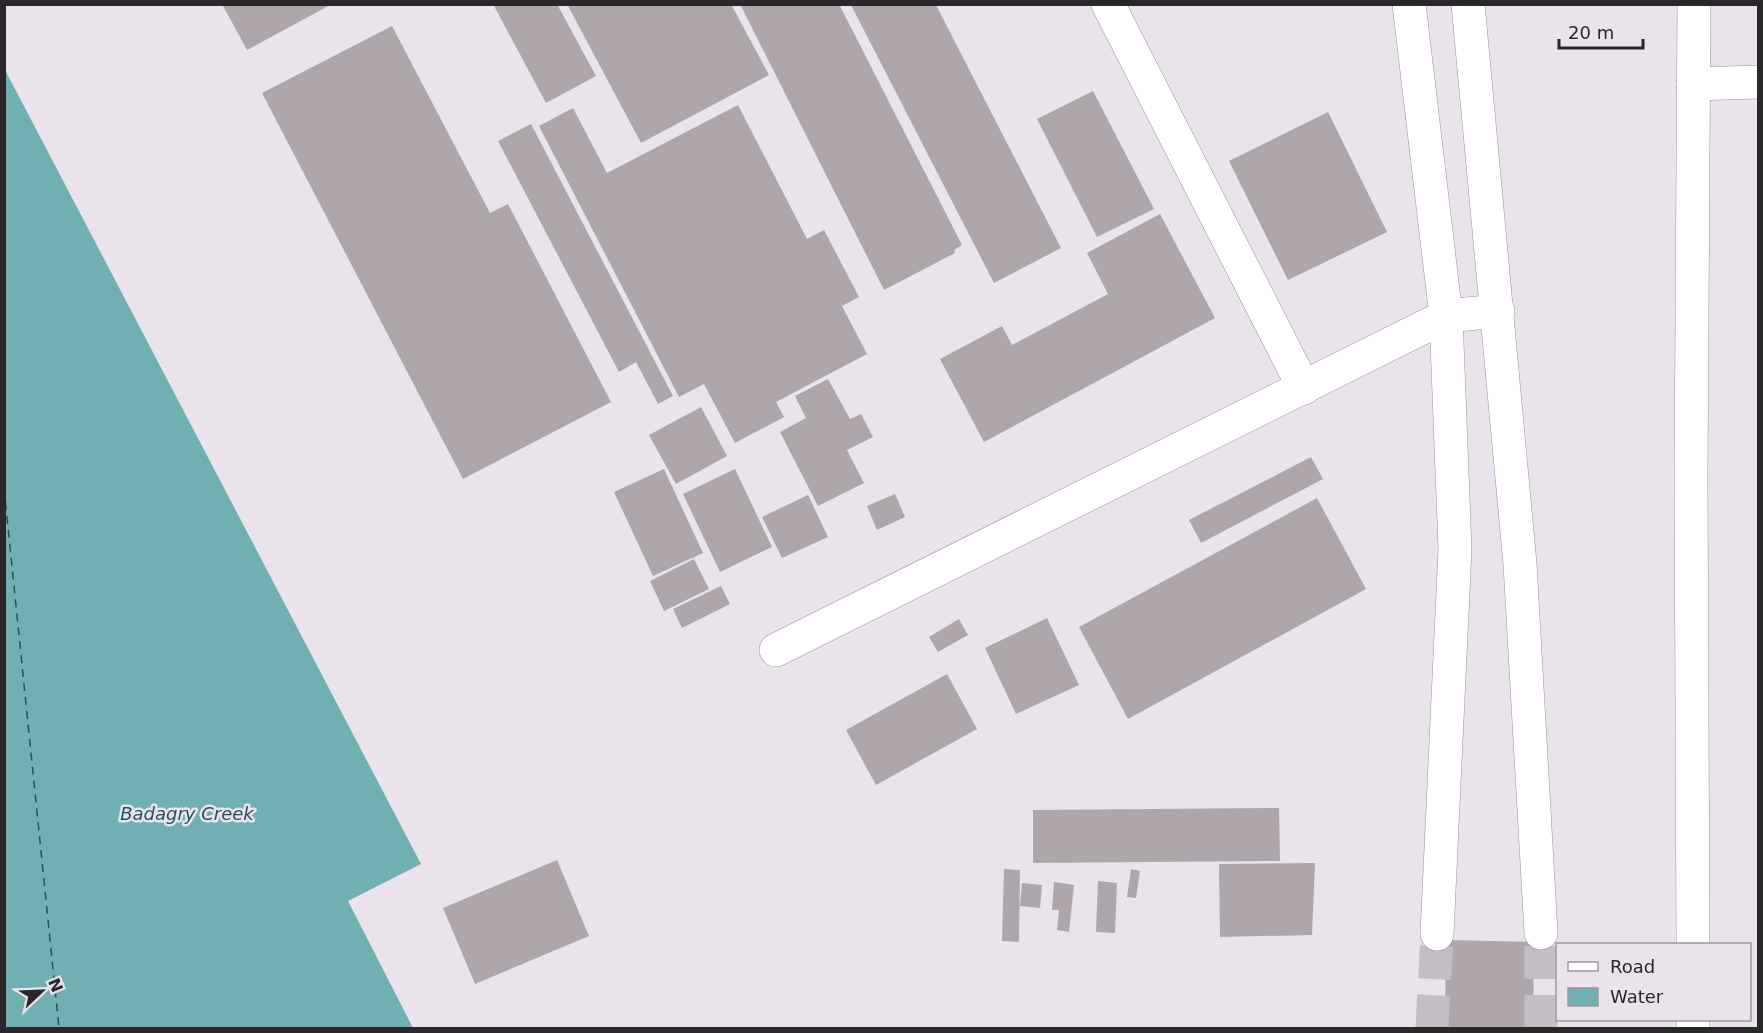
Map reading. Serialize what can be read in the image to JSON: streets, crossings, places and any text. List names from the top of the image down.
{
  "water": ["Badagry Creek"],
  "legend": ["Road", "Water"],
  "scale_bar": "20 m",
  "north": "top right"
}
